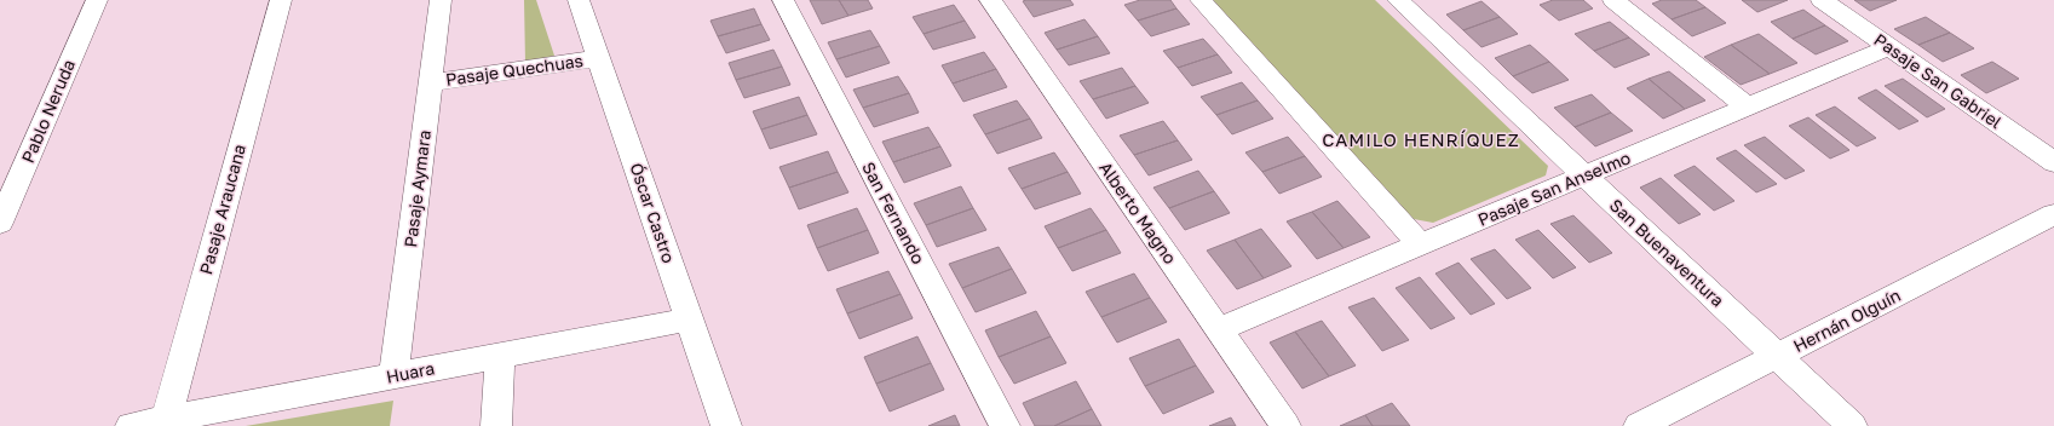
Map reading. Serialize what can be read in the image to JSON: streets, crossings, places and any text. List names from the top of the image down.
{
  "streets": {
    "street": [
      "Pasaje Quechuas",
      "Pasaje San Gabriel",
      "Pablo Neruda",
      "Pasaje Aymara",
      "Pasaje San Anselmo",
      "Pasaje Araucana",
      "Óscar Castro",
      "San Fernando",
      "Alberto Magno",
      "San Buenaventura",
      "Hernán Olguín",
      "Huara"
    ]
  },
  "crossings": [
    ["Pasaje Quechuas", "Pasaje Aymara"],
    ["Pasaje Quechuas", "Óscar Castro"],
    ["Pasaje San Gabriel", "Pasaje San Anselmo"],
    ["Pasaje Aymara", "Huara"],
    ["Pasaje San Anselmo", "Alberto Magno"],
    ["Pasaje San Anselmo", "San Buenaventura"],
    ["Pasaje Araucana", "Huara"],
    ["Óscar Castro", "Huara"],
    ["San Buenaventura", "Hernán Olguín"]
  ],
  "districts": ["CAMILO HENRÍQUEZ"]
}
